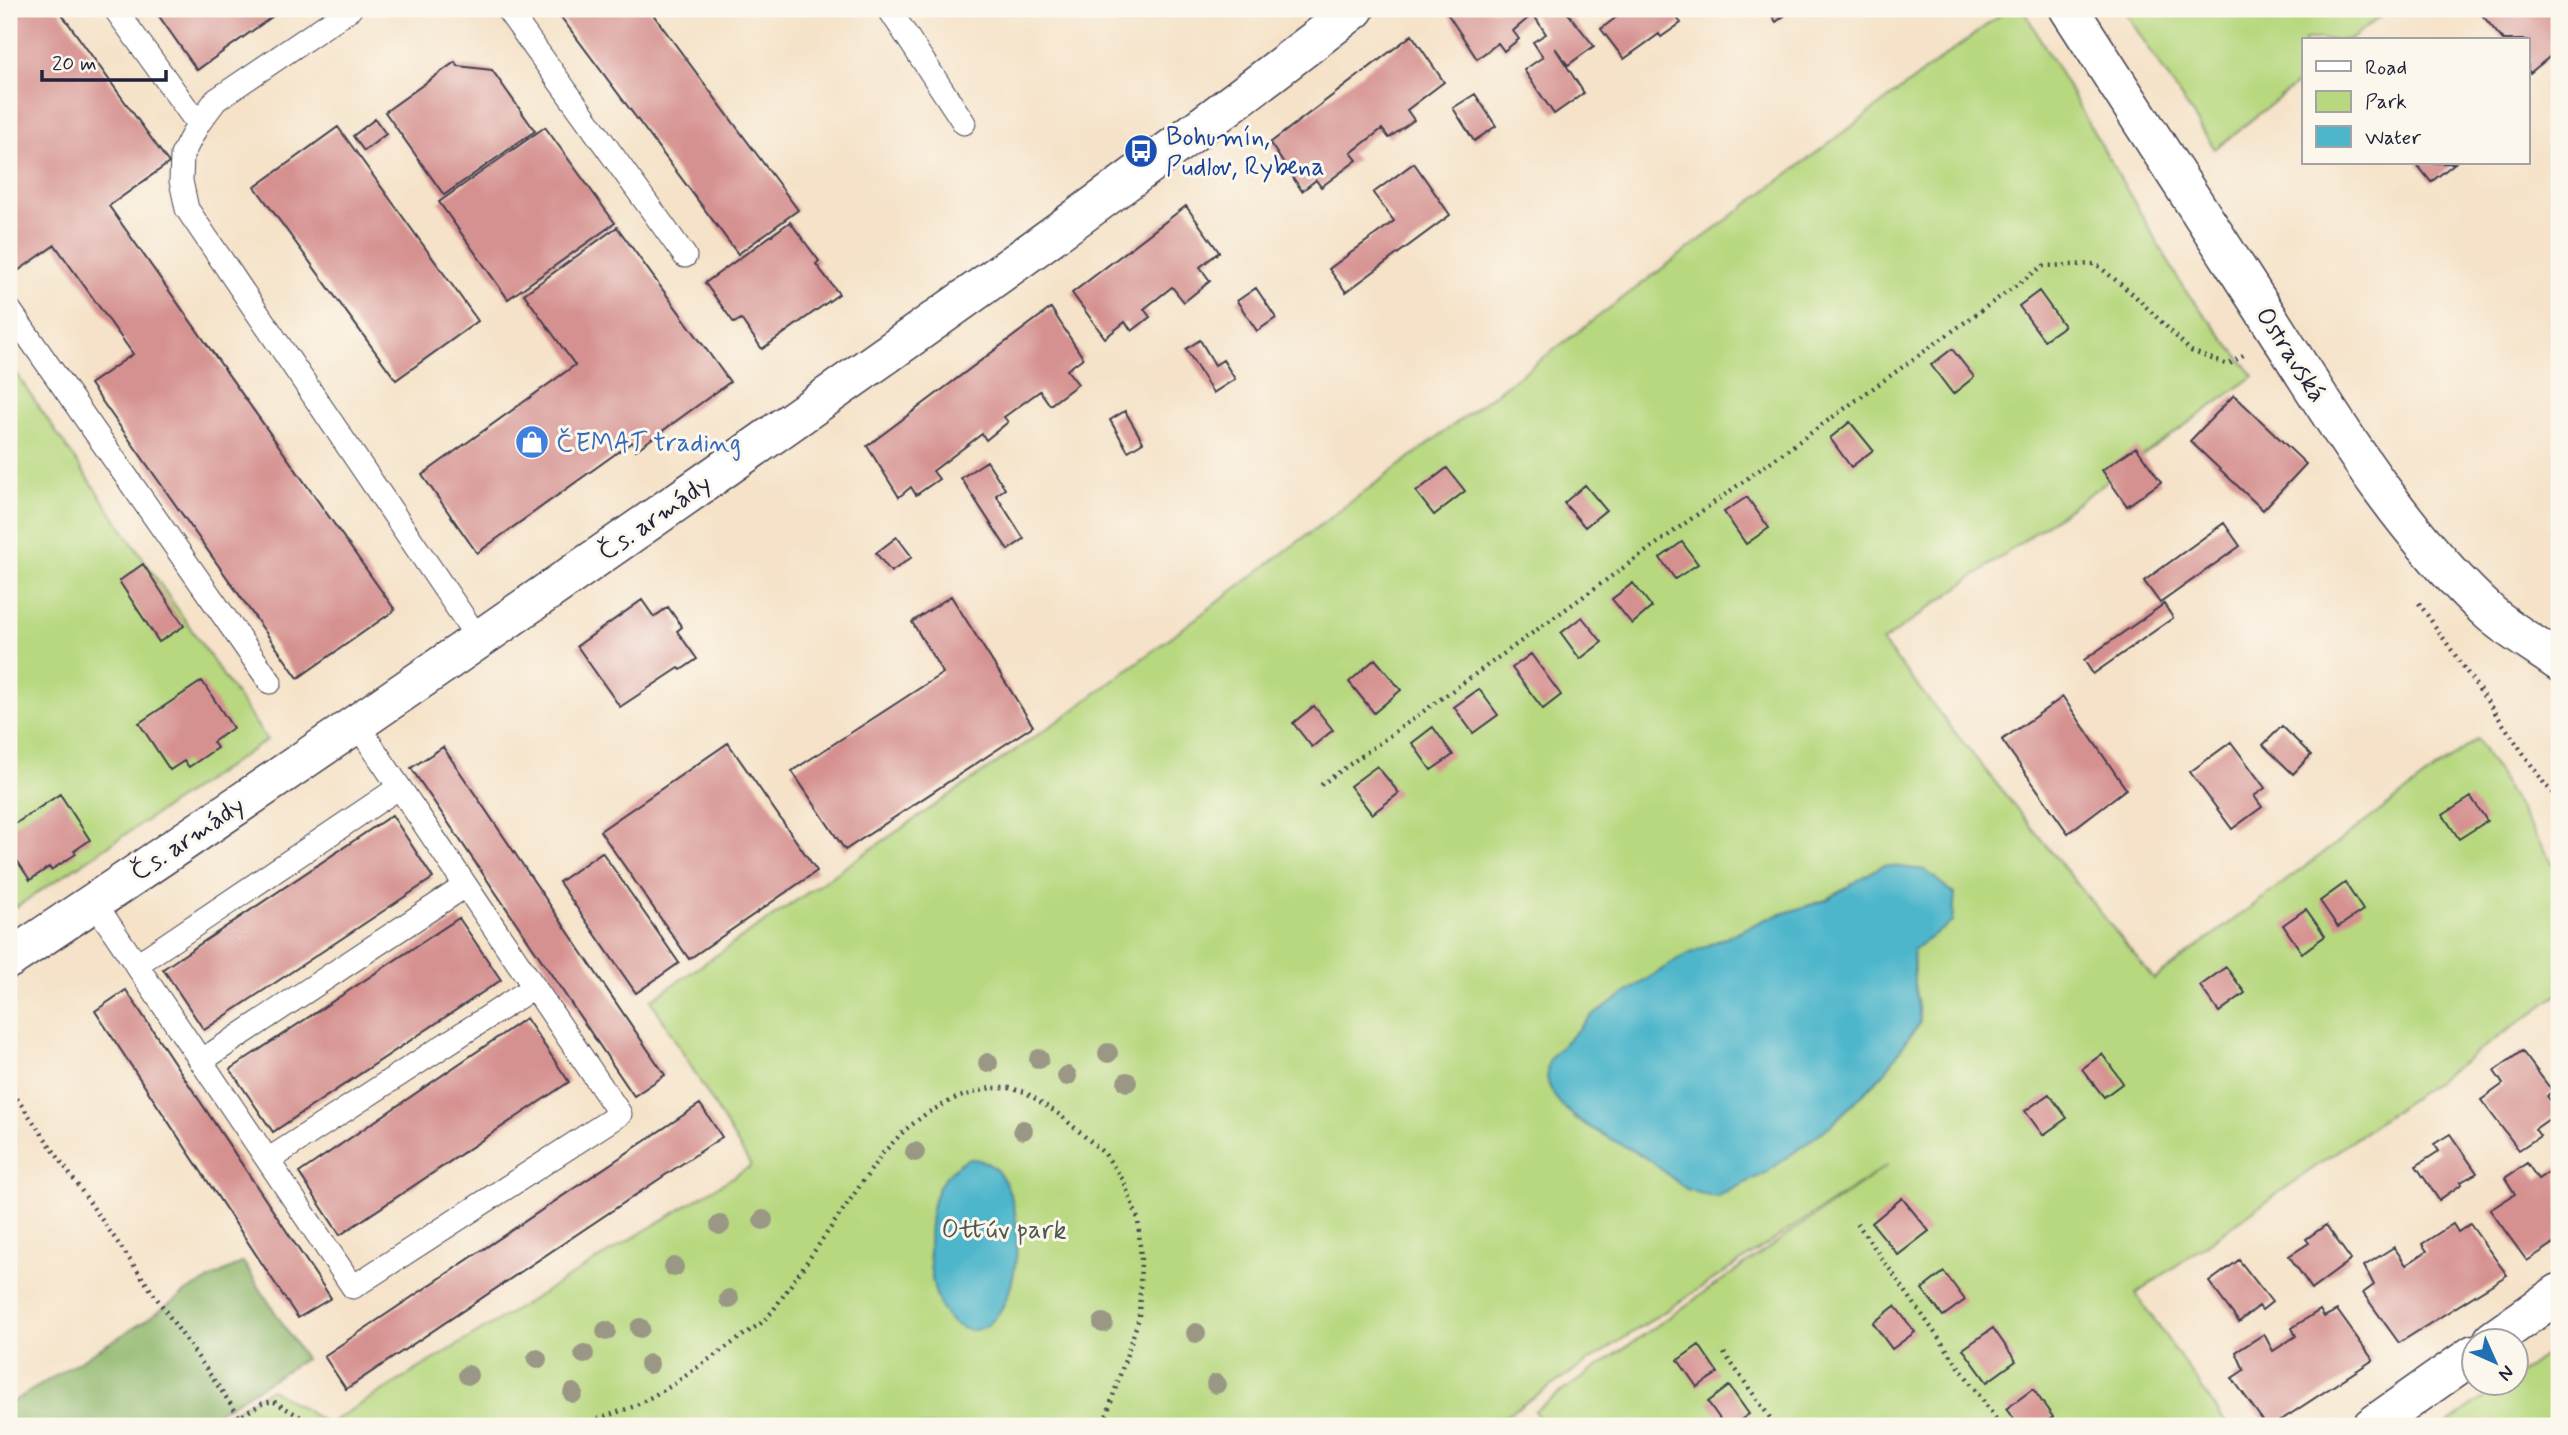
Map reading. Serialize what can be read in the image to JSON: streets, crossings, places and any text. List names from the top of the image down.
{
  "streets": {
    "main road": ["Ostravská", "Čs. armády"]
  },
  "parks": ["Ottúv park"],
  "places": {
    "bus stop": ["Bohumín, Pudlov, Rybena"],
    "shop": ["ČEMAT trading"]
  },
  "legend": ["Road", "Park", "Water"],
  "scale_bar": "20 m",
  "north": "bottom right"
}
